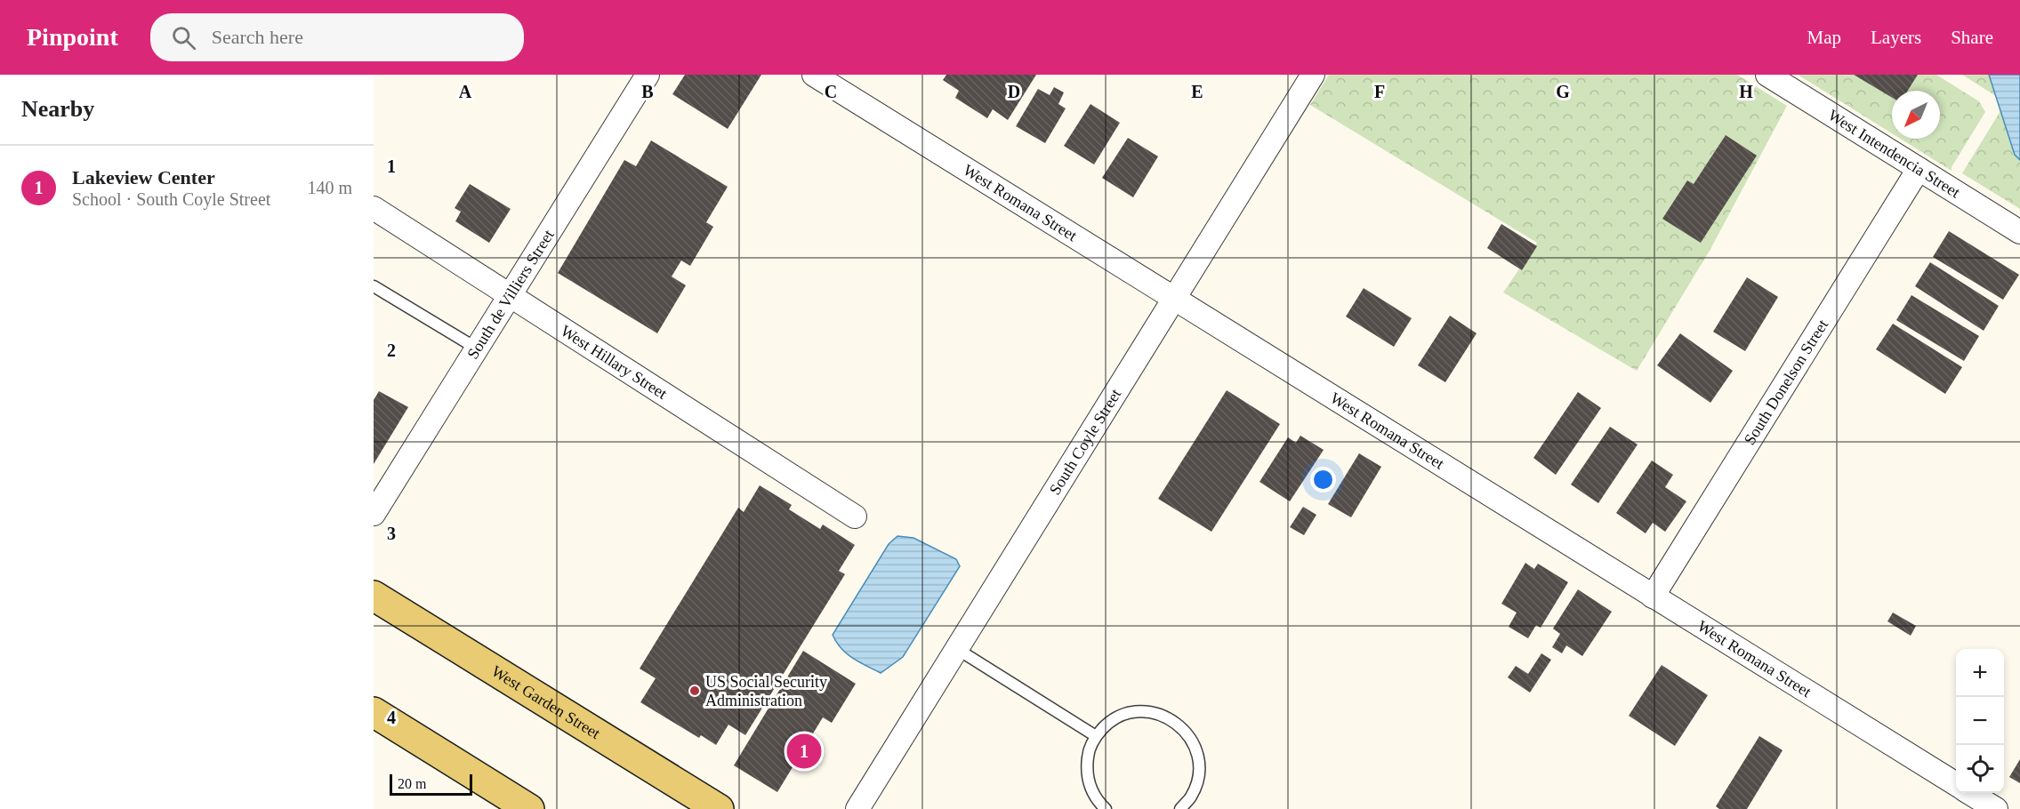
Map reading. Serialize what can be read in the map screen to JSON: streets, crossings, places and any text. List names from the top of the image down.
{
  "streets": {
    "main road": ["West Garden Street"],
    "street": [
      "West Intendencia Street",
      "West Romana Street",
      "South de Villiers Street",
      "West Hillary Street",
      "South Donelson Street",
      "South Coyle Street"
    ]
  },
  "crossings": [
    ["West Intendencia Street", "South Donelson Street"],
    ["West Romana Street", "South Donelson Street"],
    ["West Romana Street", "South Coyle Street"],
    ["South de Villiers Street", "West Hillary Street"]
  ],
  "places": ["US Social Security Administration"],
  "scale_bar": "20 m",
  "north": "bottom left",
  "page": {
    "header": "Pinpoint",
    "search": "Search here",
    "nav": ["Map", "Layers", "Share"],
    "heading": "Nearby",
    "list": [
      {
        "mark": "1",
        "name": "Lakeview Center",
        "note": "School · South Coyle Street",
        "value": "140 m"
      }
    ],
    "map_buttons": ["+", "−"],
    "pins": "1",
    "scale": "20 m"
  },
  "grid": {
    "columns": [
      "A",
      "B",
      "C",
      "D",
      "E",
      "F",
      "G",
      "H"
    ],
    "rows": [
      "1",
      "2",
      "3",
      "4"
    ]
  }
}
